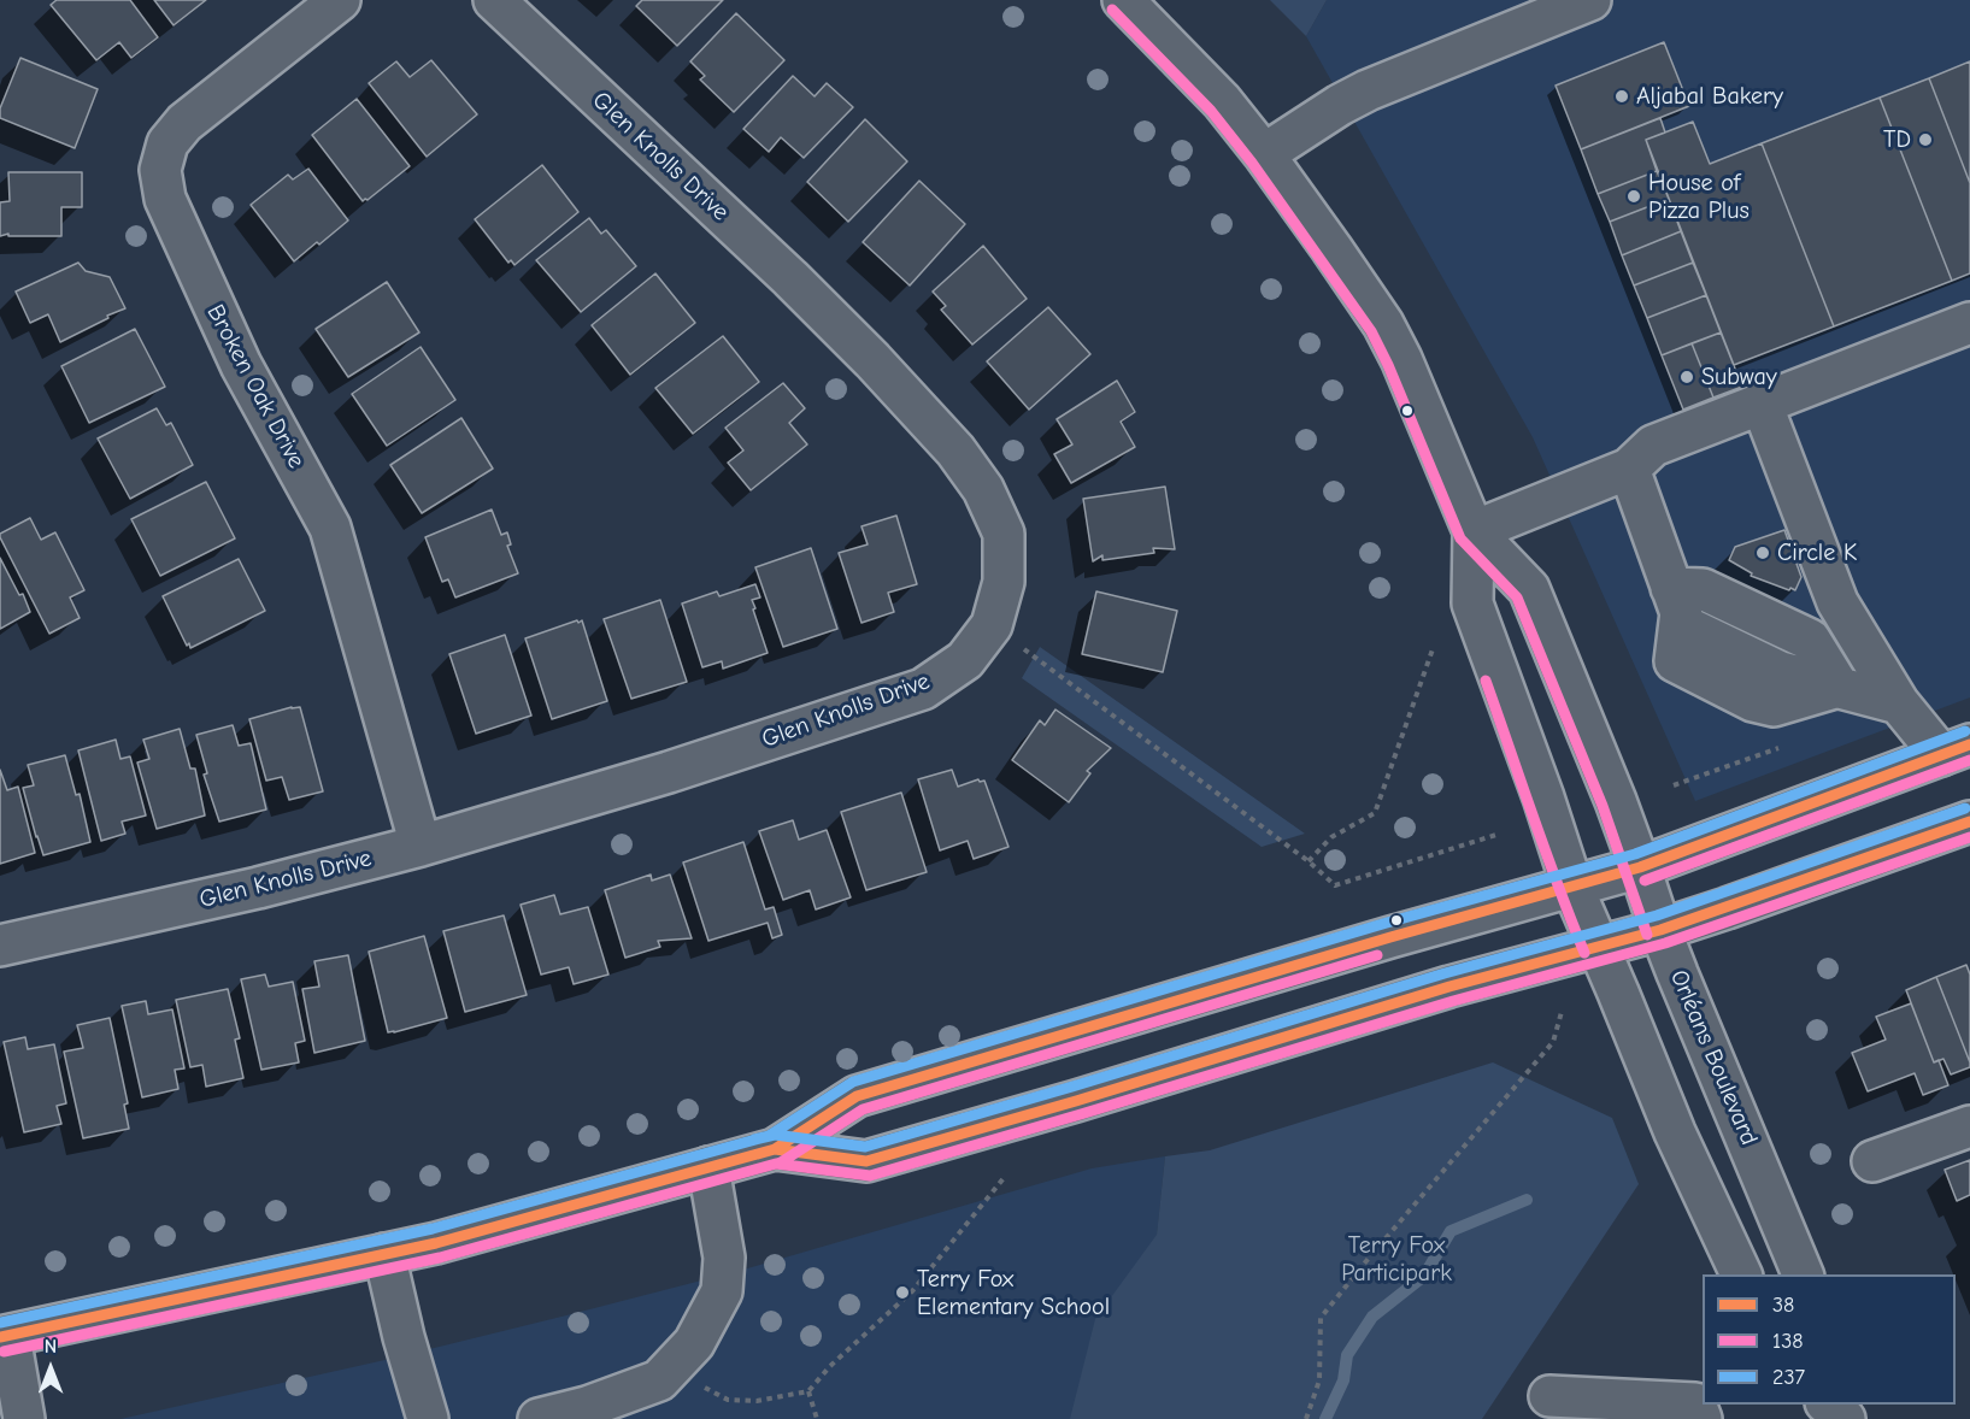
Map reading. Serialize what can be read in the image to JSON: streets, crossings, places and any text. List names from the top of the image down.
{
  "streets": {
    "street": ["Glen Knolls Drive", "Broken Oak Drive", "Orléans Boulevard"]
  },
  "crossings": [
    ["Glen Knolls Drive", "Broken Oak Drive"]
  ],
  "parks": ["Terry Fox Participark"],
  "places": [
    "Aljabal Bakery",
    "TD",
    "House of Pizza Plus",
    "Subway",
    "Circle K",
    "Terry Fox Elementary School"
  ],
  "lines": ["transit line 138", "transit line 237", "transit line 38"],
  "legend": ["38", "138", "237"],
  "north": "top"
}
